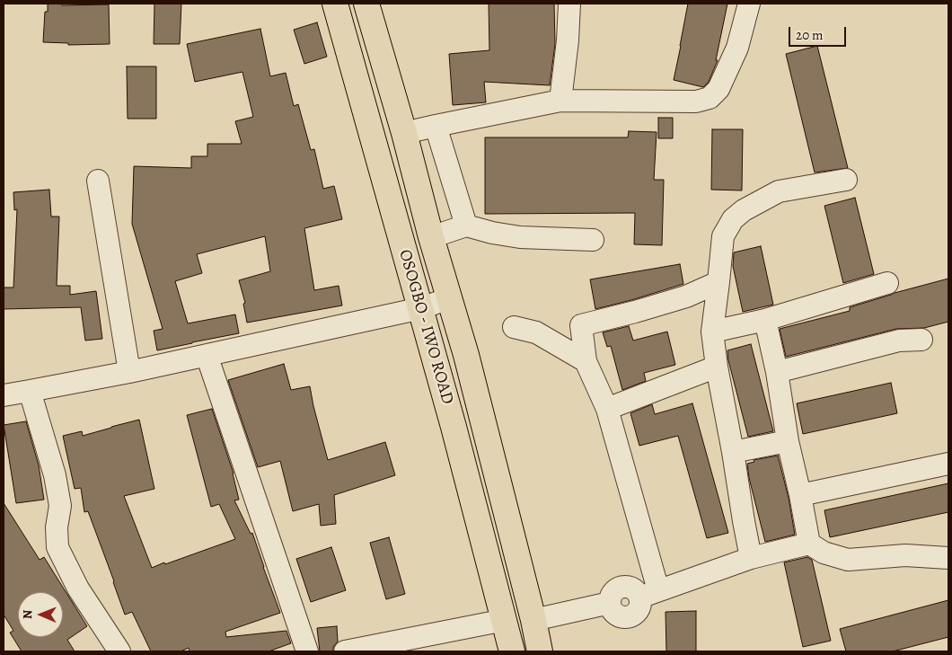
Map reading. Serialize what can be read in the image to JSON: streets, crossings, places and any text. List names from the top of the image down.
{
  "streets": {
    "main road": ["OSOGBO - IWO ROAD"]
  },
  "scale_bar": "20 m",
  "north": "left"
}
